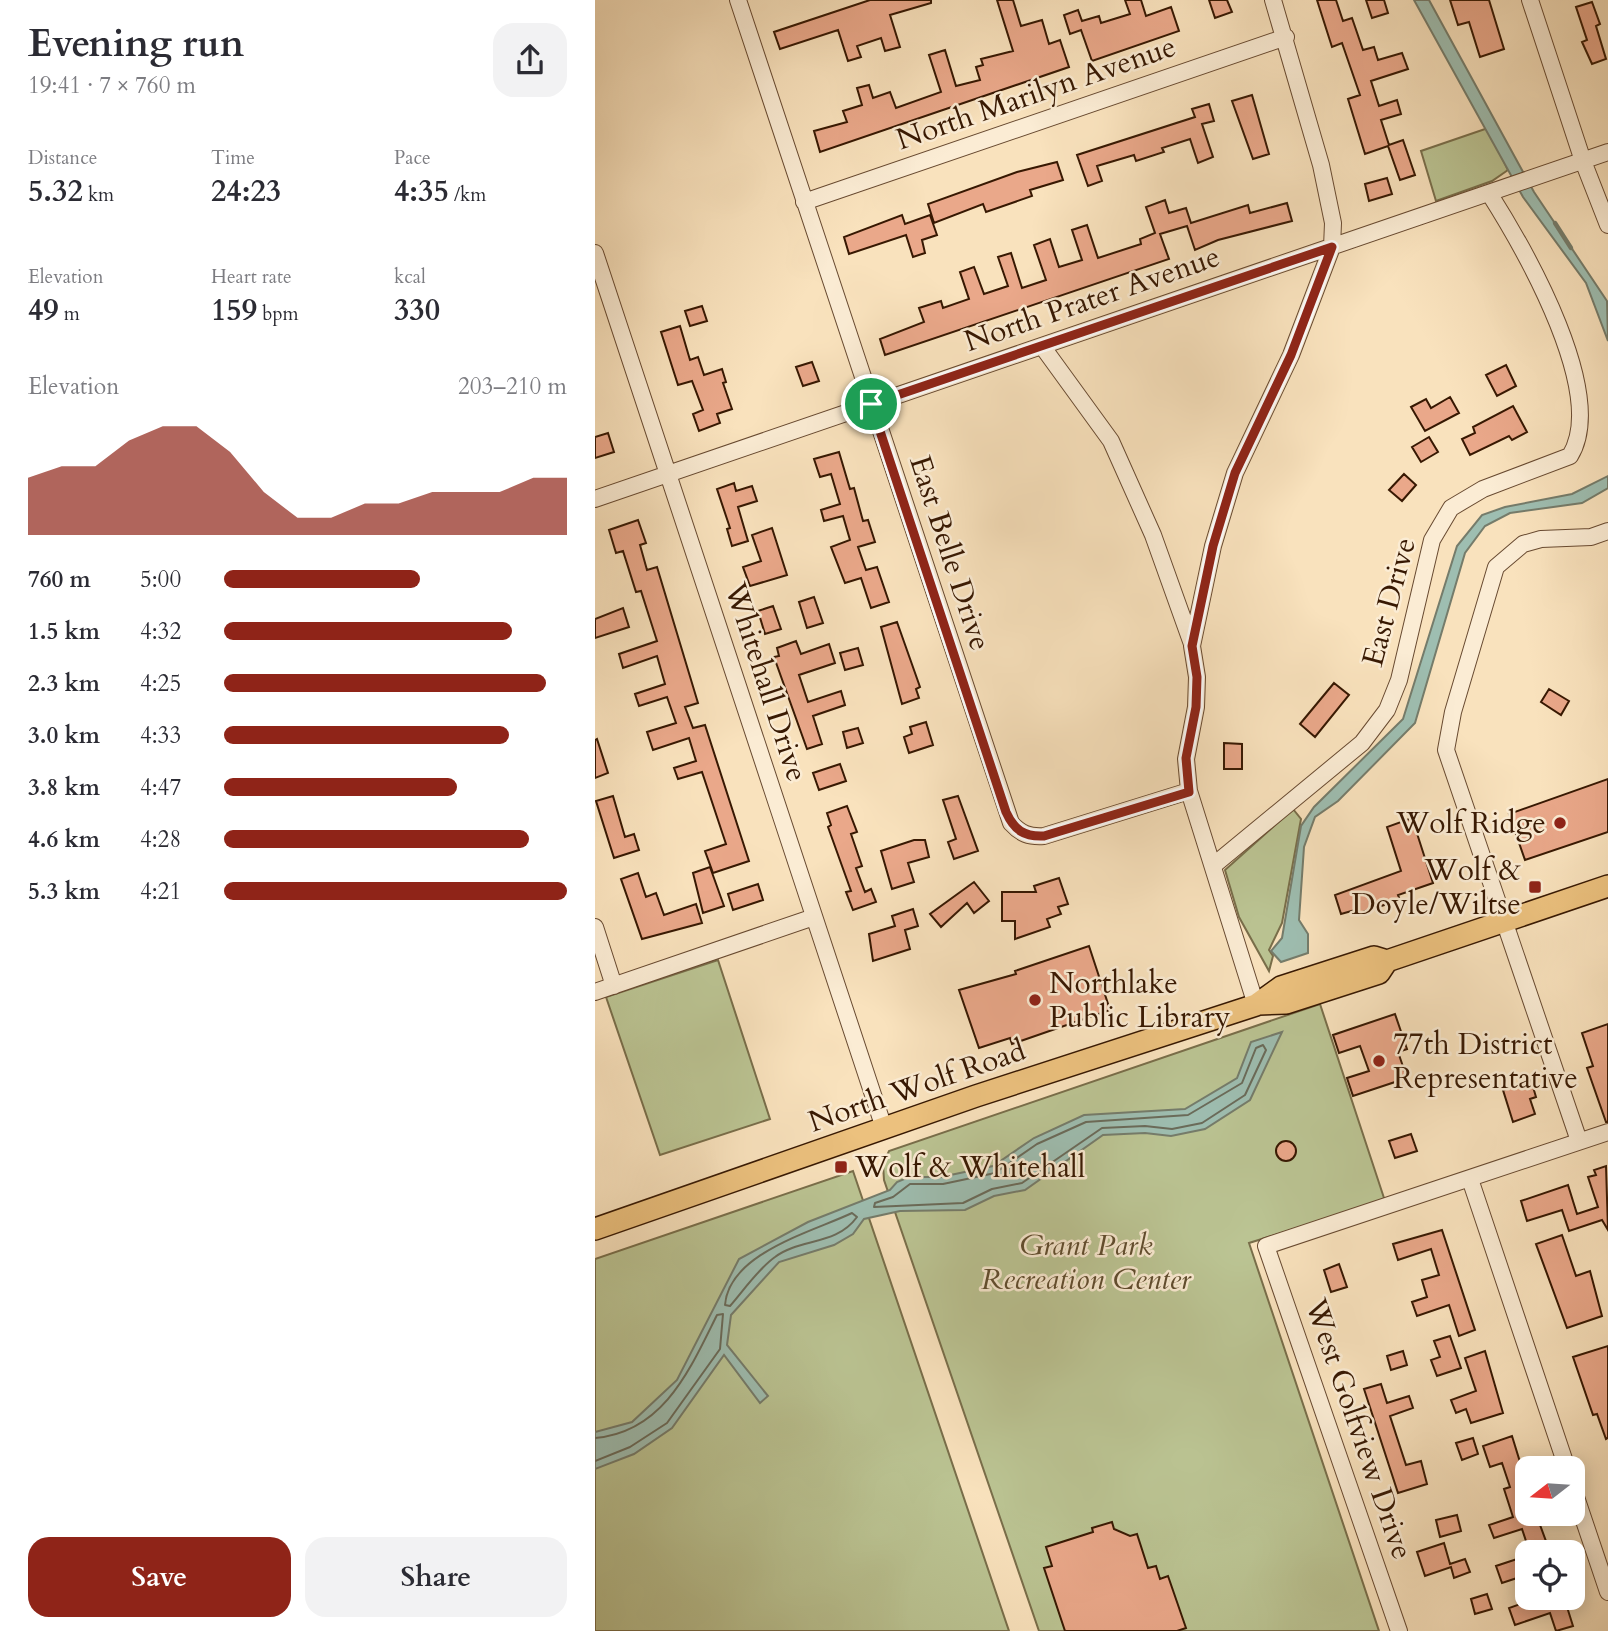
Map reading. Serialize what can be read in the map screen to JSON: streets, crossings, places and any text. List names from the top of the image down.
{
  "streets": {
    "main road": ["North Wolf Road"],
    "street": [
      "North Marilyn Avenue",
      "North Prater Avenue",
      "East Belle Drive",
      "East Drive",
      "Whitehall Drive",
      "West Golfview Drive"
    ]
  },
  "crossings": [
    ["North Marilyn Avenue", "East Belle Drive"],
    ["North Prater Avenue", "East Belle Drive"],
    ["North Prater Avenue", "Whitehall Drive"],
    ["Whitehall Drive", "North Wolf Road"]
  ],
  "parks": ["Grant Park Recreation Center"],
  "places": {
    "other": ["Wolf Ridge", "Northlake Public Library", "77th District Representative"],
    "transit": ["Wolf & Doyle/Wiltse", "Wolf & Whitehall"]
  },
  "north": "left",
  "page": {
    "heading": ["Evening run", "19:41 · 7 × 760 m"],
    "stats": [
      ["Distance", "5.32 km"],
      ["Time", "24:23"],
      ["Pace", "4:35 /km"],
      ["Elevation", "49 m"],
      ["Heart rate", "159 bpm"],
      ["kcal", "330"]
    ],
    "chart": ["Elevation", "203–210 m"],
    "list": [
      {
        "name": "760 m",
        "note": "5:00"
      },
      {
        "name": "1.5 km",
        "note": "4:32"
      },
      {
        "name": "2.3 km",
        "note": "4:25"
      },
      {
        "name": "3.0 km",
        "note": "4:33"
      },
      {
        "name": "3.8 km",
        "note": "4:47"
      },
      {
        "name": "4.6 km",
        "note": "4:28"
      },
      {
        "name": "5.3 km",
        "note": "4:21"
      }
    ],
    "buttons": ["Save", "Share"]
  }
}
